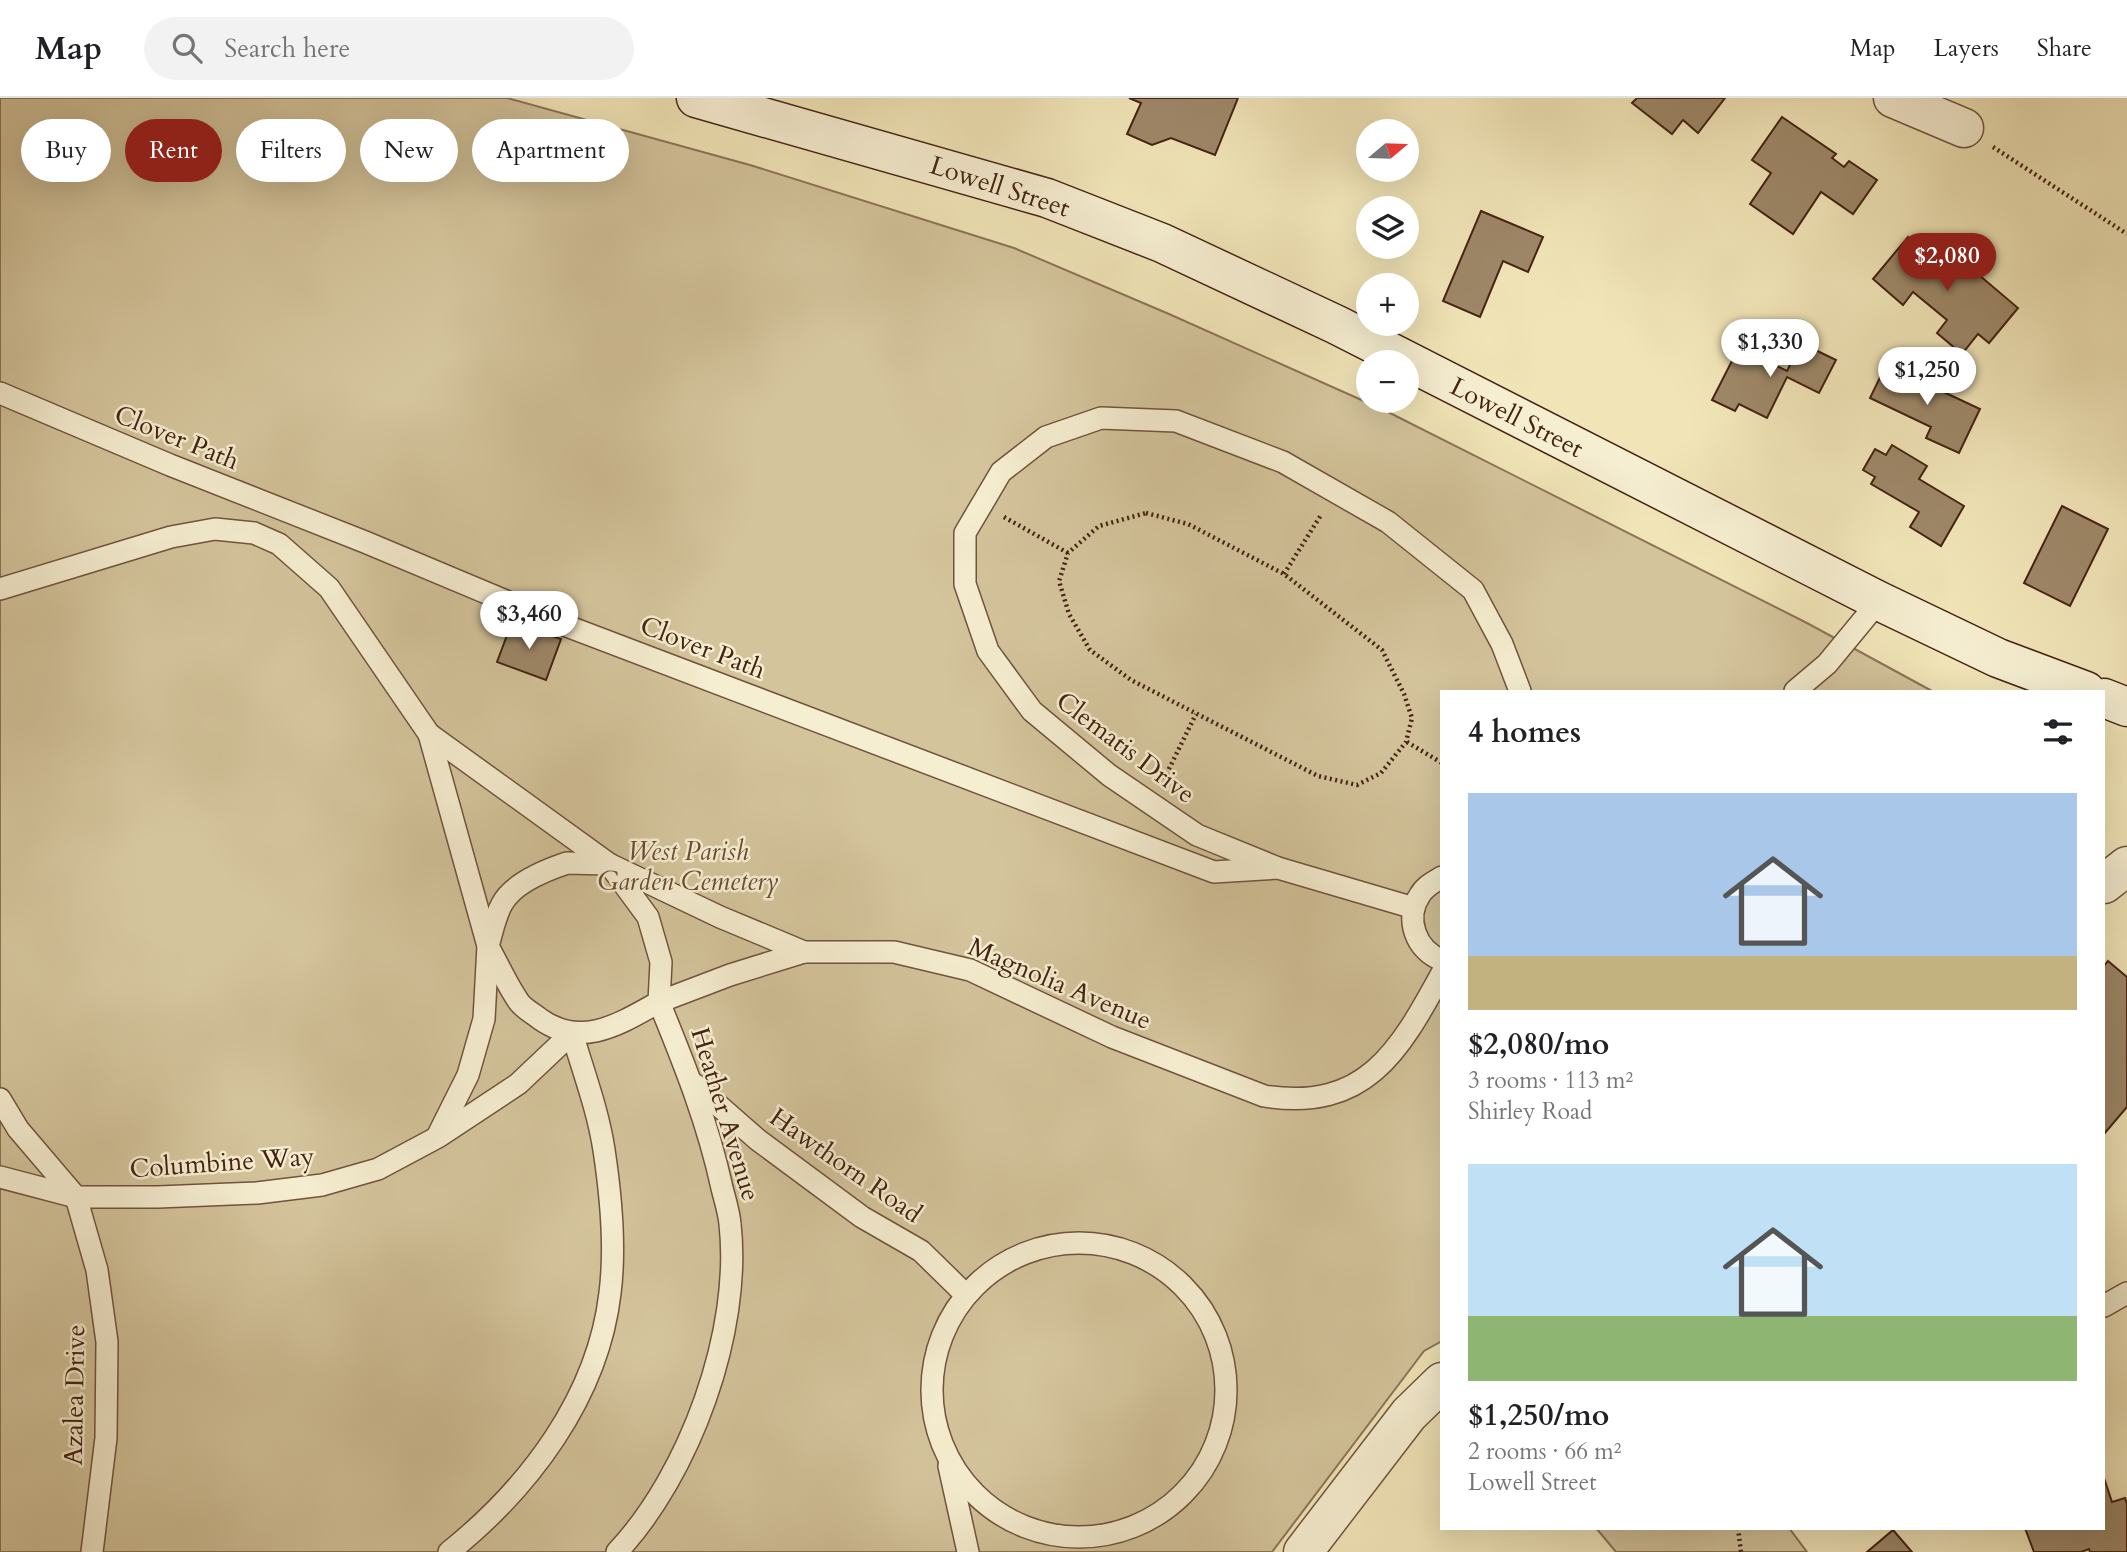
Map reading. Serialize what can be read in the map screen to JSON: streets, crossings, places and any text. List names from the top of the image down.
{
  "streets": {
    "main road": ["Lowell Street"],
    "lane": [
      "Clover Path",
      "Clematis Drive",
      "Magnolia Avenue",
      "Heather Avenue",
      "Columbine Way",
      "Hawthorn Road",
      "Azalea Drive"
    ]
  },
  "crossings": [
    ["Clover Path", "Clematis Drive"],
    ["Magnolia Avenue", "Heather Avenue"],
    ["Magnolia Avenue", "Columbine Way"],
    ["Heather Avenue", "Columbine Way"],
    ["Heather Avenue", "Hawthorn Road"],
    ["Columbine Way", "Azalea Drive"]
  ],
  "parks": ["West Parish Garden Cemetery"],
  "north": "right",
  "page": {
    "header": "Map",
    "search": "Search here",
    "nav": ["Map", "Layers", "Share"],
    "map_buttons": ["+", "−"],
    "chip": [
      "Buy",
      "Rent",
      "Filters",
      "New",
      "Apartment"
    ],
    "price": [
      "$2,080",
      "$1,330",
      "$1,250",
      "$3,460"
    ],
    "heading": "4 homes",
    "list": [
      {
        "name": "$2,080/mo",
        "note": "3 rooms · 113 m² · Shirley Road"
      },
      {
        "name": "$1,250/mo",
        "note": "2 rooms · 66 m² · Lowell Street"
      }
    ]
  }
}
